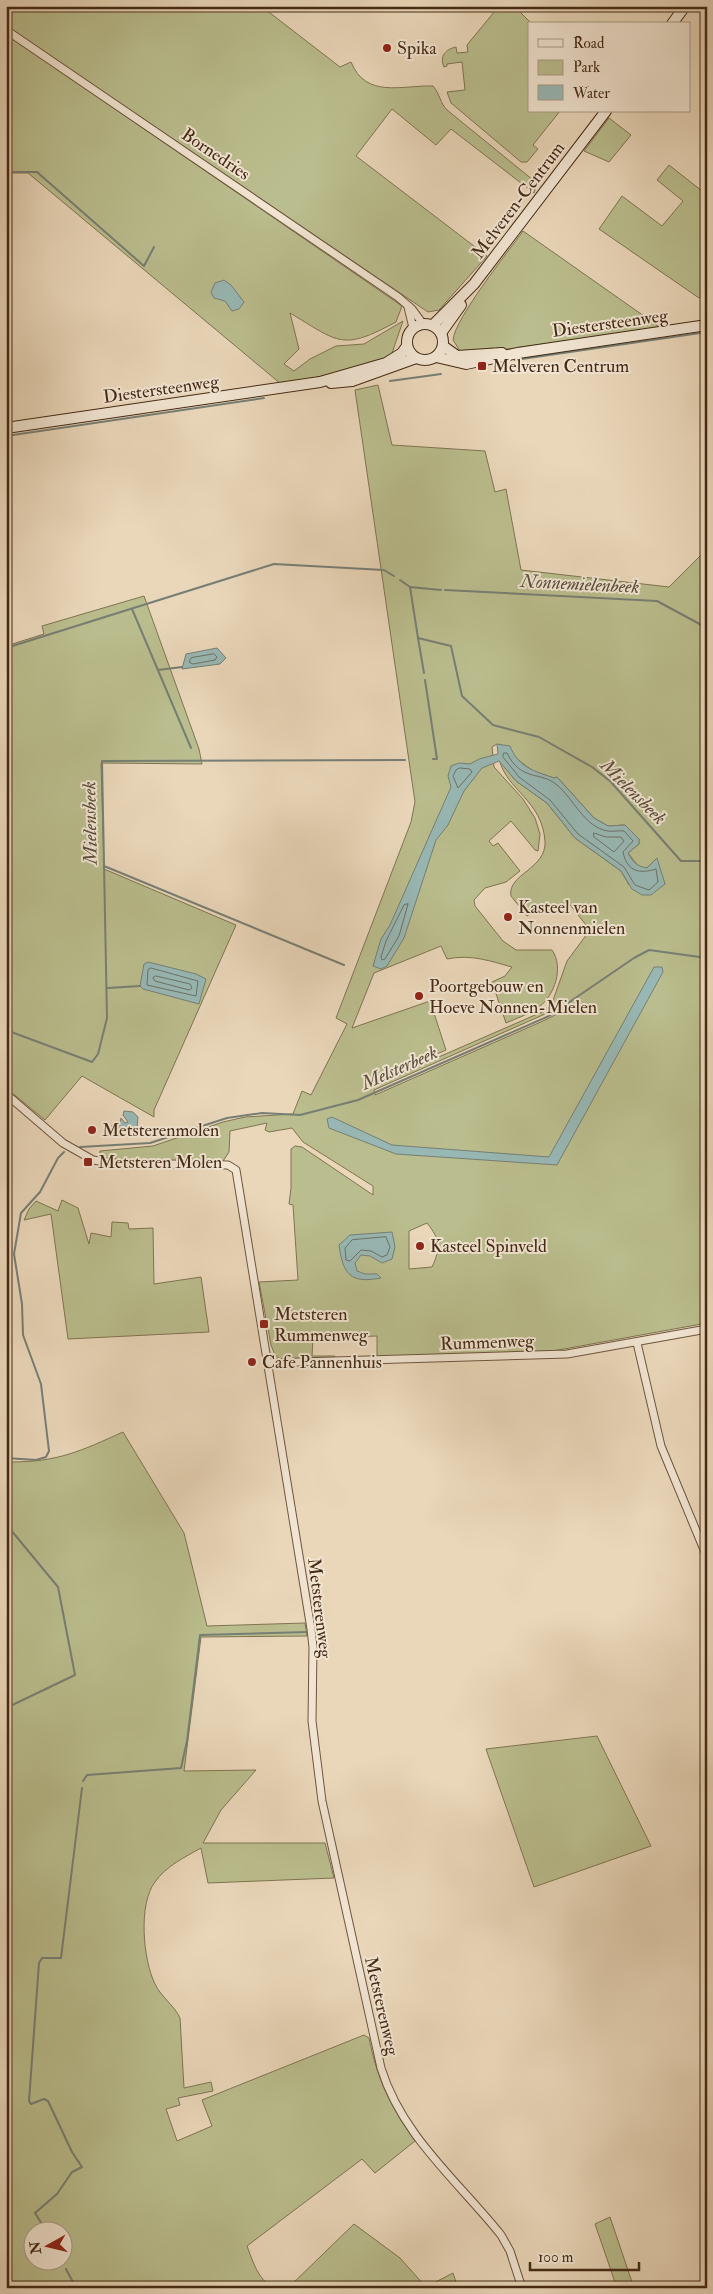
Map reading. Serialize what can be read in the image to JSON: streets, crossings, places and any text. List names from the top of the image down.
{
  "streets": {
    "main road": ["Melveren-Centrum", "Diestersteenweg"],
    "street": ["Bornedries", "Rummenweg", "Metsterenweg"]
  },
  "crossings": [
    ["Bornedries", "Melveren-Centrum"],
    ["Bornedries", "Diestersteenweg"],
    ["Melveren-Centrum", "Diestersteenweg"],
    ["Rummenweg", "Metsterenweg"]
  ],
  "water": ["Nonnemielenbeek", "Mielensbeek", "Melsterbeek"],
  "places": {
    "other": [
      "Spika",
      "Kasteel van Nonnenmielen",
      "Poortgebouw en Hoeve Nonnen-Mielen",
      "Metsterenmolen",
      "Kasteel Spinveld",
      "Cafe Pannenhuis"
    ],
    "transit": ["Melveren Centrum", "Metsteren Molen", "Metsteren Rummenweg"]
  },
  "legend": ["Road", "Park", "Water"],
  "scale_bar": "100 m",
  "north": "left"
}
